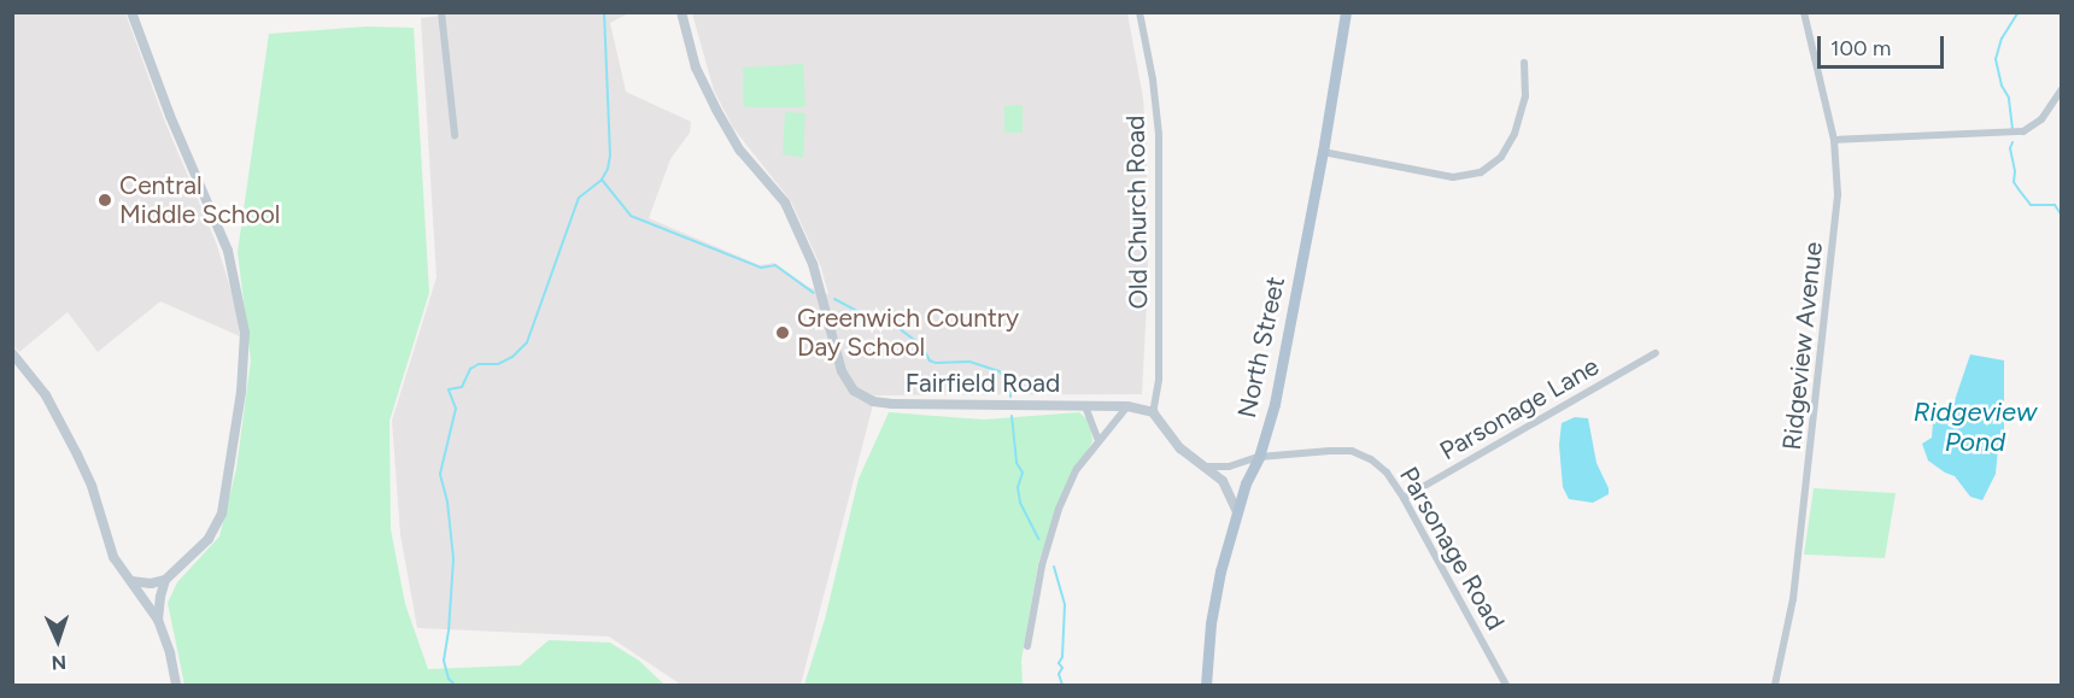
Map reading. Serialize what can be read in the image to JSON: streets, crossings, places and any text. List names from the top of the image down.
{
  "streets": {
    "main road": ["North Street"],
    "street": [
      "Old Church Road",
      "Ridgeview Avenue",
      "Fairfield Road",
      "Parsonage Lane",
      "Parsonage Road"
    ]
  },
  "crossings": [
    ["Old Church Road", "Fairfield Road"],
    ["North Street", "Parsonage Road"],
    ["Parsonage Lane", "Parsonage Road"]
  ],
  "water": ["Ridgeview Pond"],
  "places": ["Central Middle School", "Greenwich Country Day School"],
  "scale_bar": "100 m",
  "north": "bottom"
}
